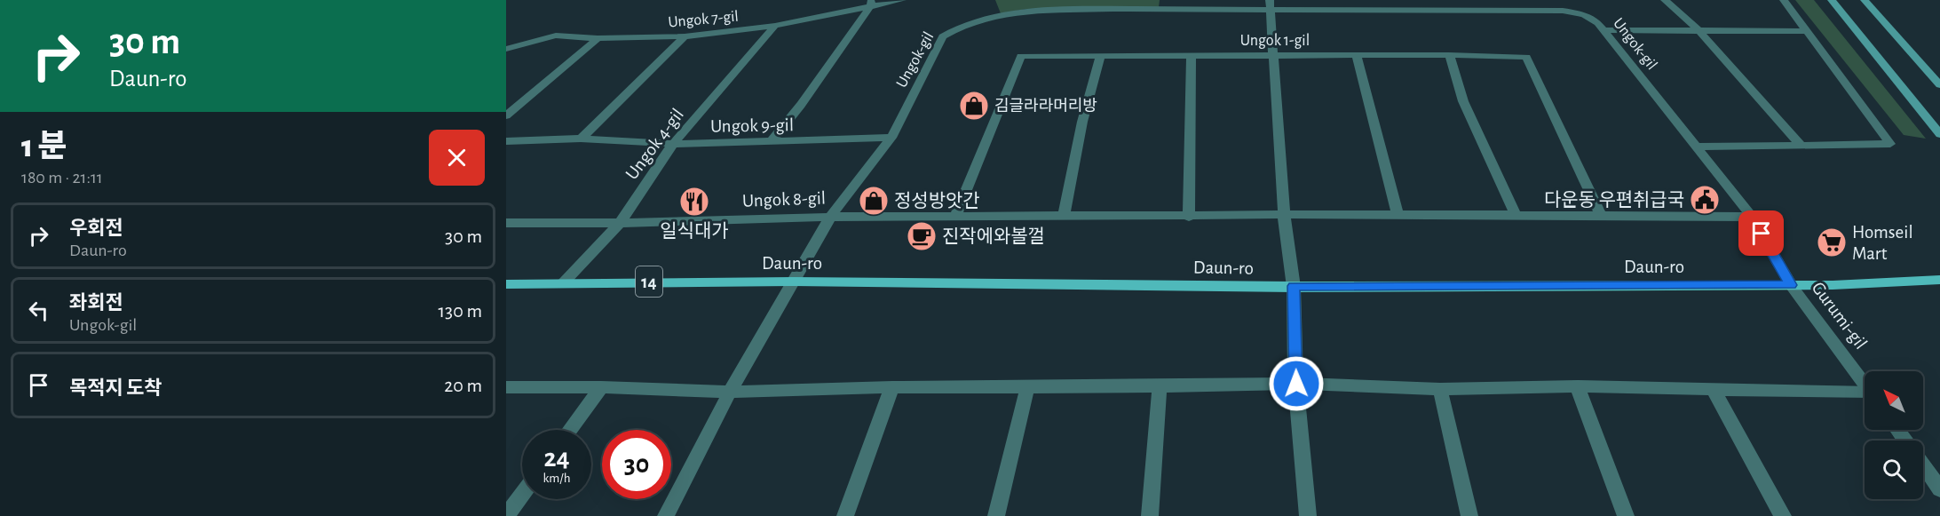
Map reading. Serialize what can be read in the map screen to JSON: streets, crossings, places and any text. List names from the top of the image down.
{
  "streets": {
    "main road": ["Daun-ro", "14"],
    "street": [
      "Ungok 7-gil",
      "Ungok 1-gil",
      "Ungok-gil",
      "Ungok 9-gil",
      "Ungok 4-gil",
      "Ungok 8-gil",
      "Gurumi-gil"
    ]
  },
  "crossings": [
    ["Ungok 7-gil", "Ungok 4-gil"],
    ["Ungok 1-gil", "Ungok 8-gil"],
    ["Ungok-gil", "Ungok 9-gil"],
    ["Ungok-gil", "Ungok 8-gil"],
    ["Ungok-gil", "Daun-ro"],
    ["Ungok-gil", "Gurumi-gil"],
    ["Ungok 9-gil", "Ungok 4-gil"],
    ["Ungok 4-gil", "Ungok 8-gil"],
    ["Ungok 4-gil", "Daun-ro"],
    ["Daun-ro", "Gurumi-gil"]
  ],
  "places": {
    "shop": ["김글라라머리방", "정성방앗간"],
    "public building": ["다운동 우편취급국"],
    "restaurant": ["일식대가"],
    "cafe": ["진작에와볼껄"],
    "supermarket": ["Homseil Mart"]
  },
  "north": "top left",
  "page": {
    "turn": ["30 m", "Daun-ro"],
    "heading": ["1 분", "180 m · 21:11"],
    "list": [
      {
        "name": "우회전",
        "note": "Daun-ro",
        "value": "30 m"
      },
      {
        "name": "좌회전",
        "note": "Ungok-gil",
        "value": "130 m"
      },
      {
        "name": "목적지 도착",
        "value": "20 m"
      }
    ],
    "speed": "24 km/h",
    "limit": "30"
  }
}
